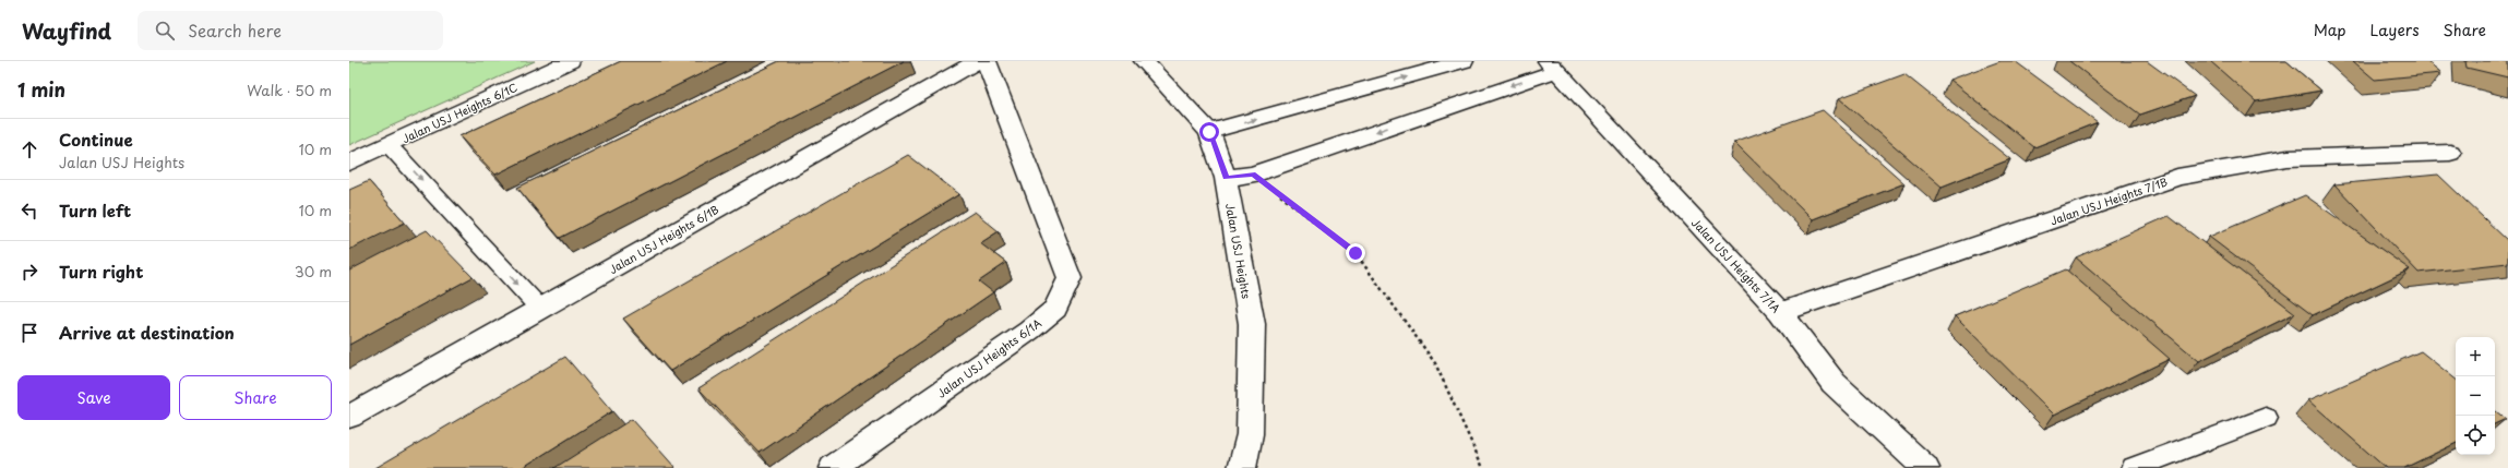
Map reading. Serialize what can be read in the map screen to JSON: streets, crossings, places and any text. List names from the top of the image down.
{
  "streets": {
    "street": [
      "Jalan USJ Heights 6/1C",
      "Jalan USJ Heights 7/1B",
      "Jalan USJ Heights 6/1B",
      "Jalan USJ Heights",
      "Jalan USJ Heights 7/1A",
      "Jalan USJ Heights 6/1A"
    ]
  },
  "crossings": [
    ["Jalan USJ Heights 7/1B", "Jalan USJ Heights 7/1A"]
  ],
  "page": {
    "header": "Wayfind",
    "search": "Search here",
    "nav": ["Map", "Layers", "Share"],
    "heading": ["1 min", "Walk · 50 m"],
    "list": [
      ["Continue", "Jalan USJ Heights", "10 m"],
      ["Turn left", "10 m"],
      ["Turn right", "30 m"],
      "Arrive at destination"
    ],
    "map_buttons": ["+", "−"],
    "buttons": ["Save", "Share"]
  }
}
